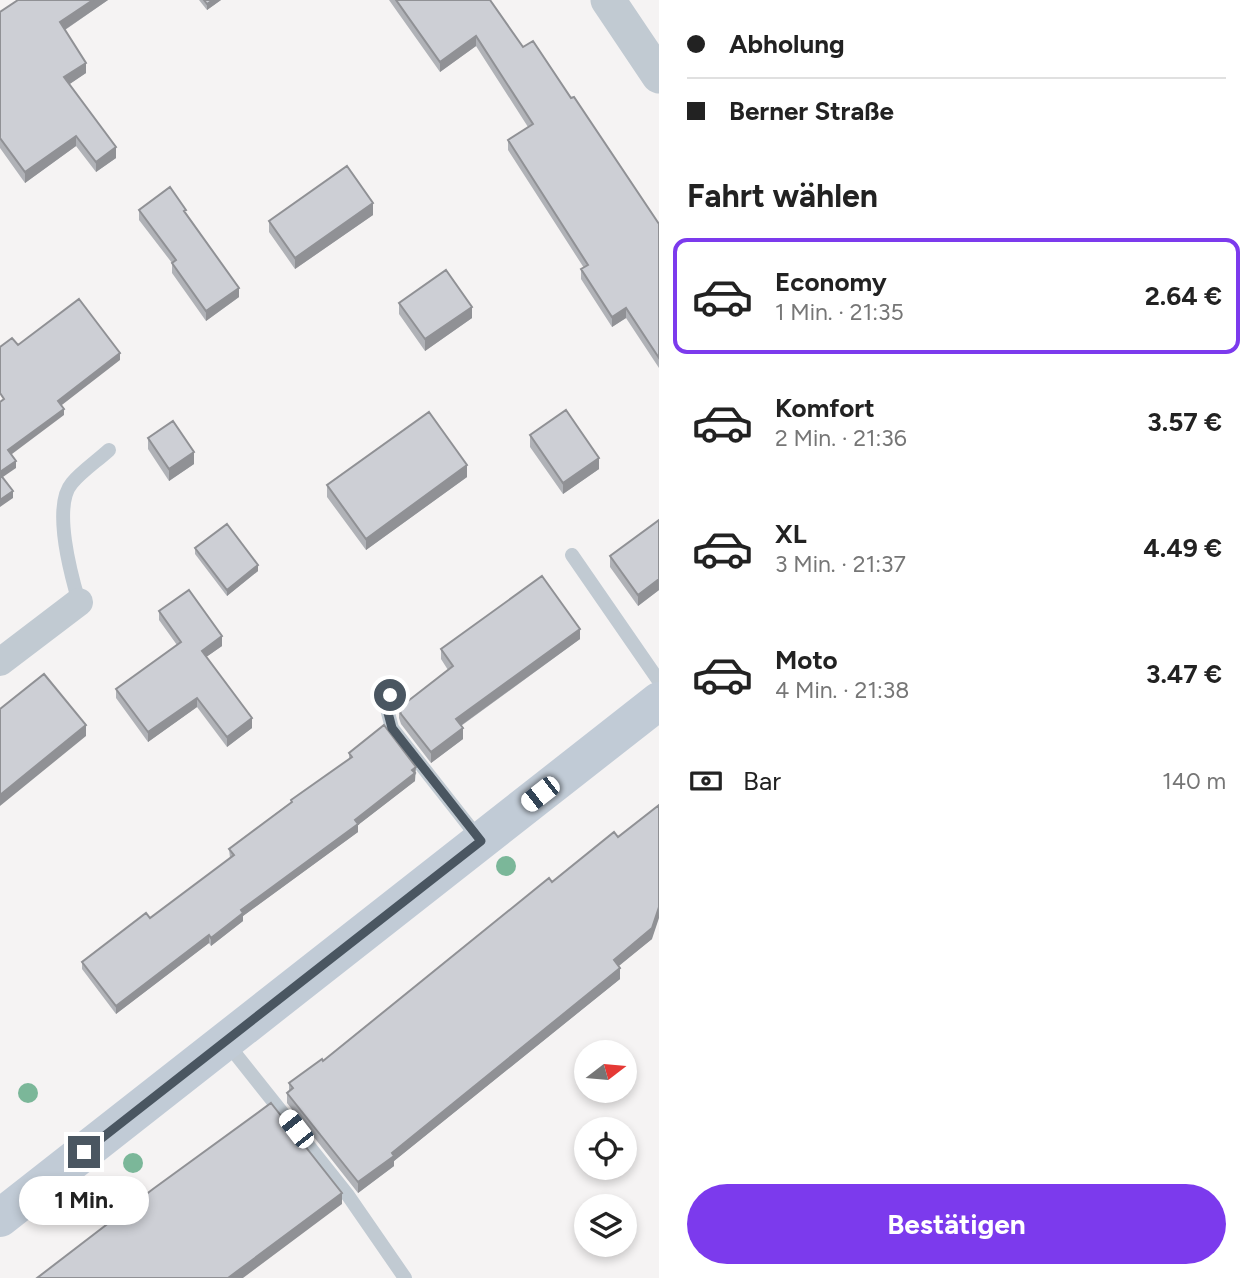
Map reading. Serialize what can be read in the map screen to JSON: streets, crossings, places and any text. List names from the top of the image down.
{
  "north": "right",
  "page": {
    "banner": ["Abholung", "Berner Straße"],
    "heading": "Fahrt wählen",
    "list": [
      {
        "name": "Economy",
        "note": "1 Min. · 21:35",
        "value": "2.64 €"
      },
      {
        "name": "Komfort",
        "note": "2 Min. · 21:36",
        "value": "3.57 €"
      },
      {
        "name": "XL",
        "note": "3 Min. · 21:37",
        "value": "4.49 €"
      },
      {
        "name": "Moto",
        "note": "4 Min. · 21:38",
        "value": "3.47 €"
      }
    ],
    "pay": ["Bar", "140 m"],
    "buttons": "Bestätigen",
    "bubble": "1 Min."
  }
}
